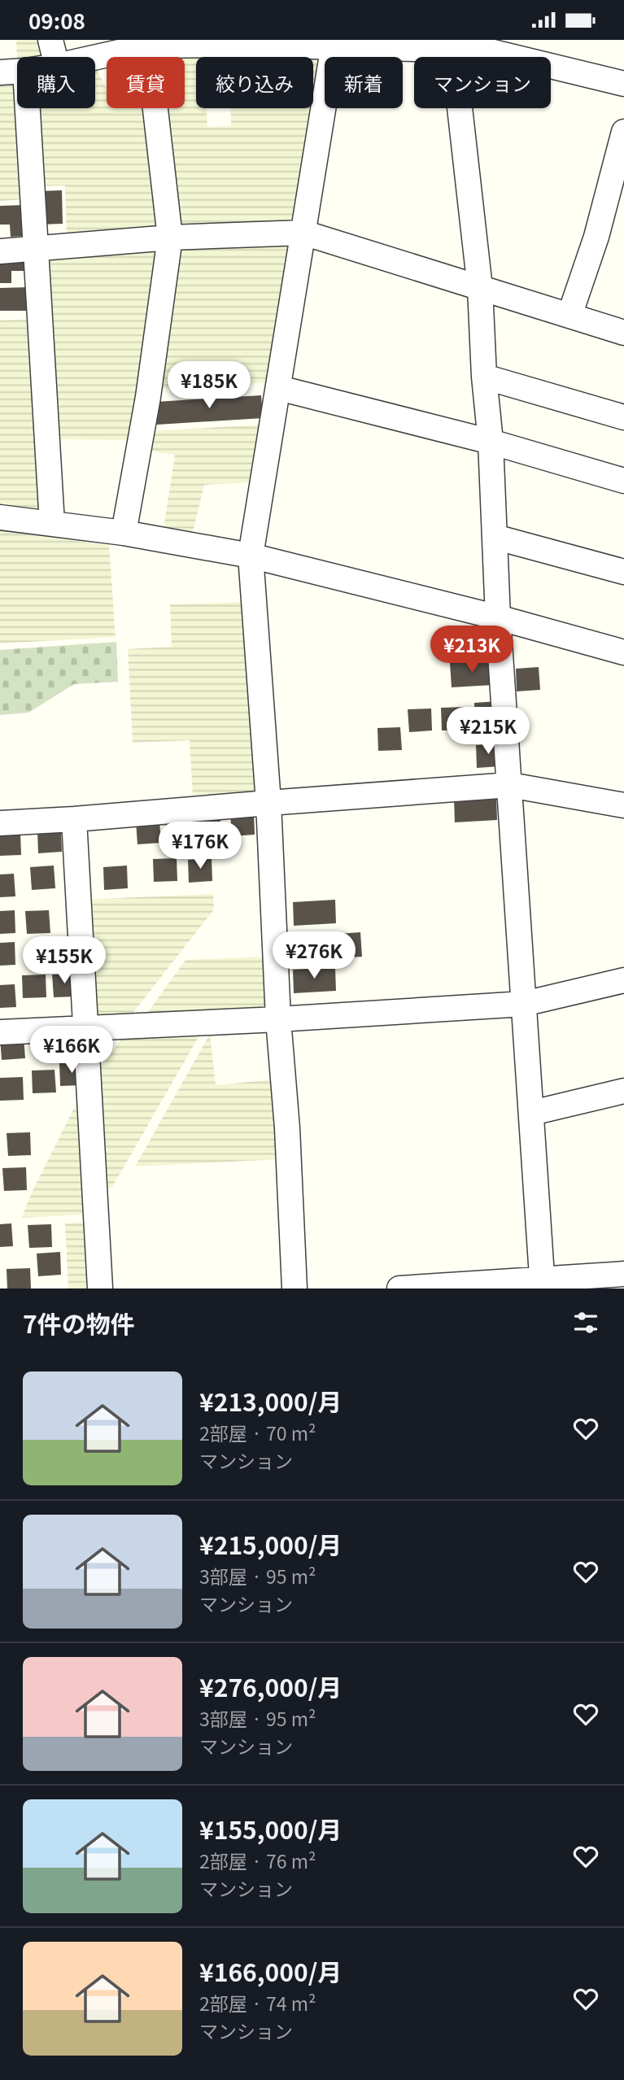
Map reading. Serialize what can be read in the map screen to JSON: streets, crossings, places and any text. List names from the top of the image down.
{
  "page": {
    "status": "09:08",
    "chip": [
      "購入",
      "賃貸",
      "絞り込み",
      "新着",
      "マンション"
    ],
    "price": [
      "¥185K",
      "¥213K",
      "¥215K",
      "¥176K",
      "¥276K",
      "¥155K",
      "¥166K"
    ],
    "heading": "7件の物件",
    "list": [
      {
        "name": "¥213,000/月",
        "note": "2部屋 · 70 m² · マンション"
      },
      {
        "name": "¥215,000/月",
        "note": "3部屋 · 95 m² · マンション"
      },
      {
        "name": "¥276,000/月",
        "note": "3部屋 · 95 m² · マンション"
      },
      {
        "name": "¥155,000/月",
        "note": "2部屋 · 76 m² · マンション"
      },
      {
        "name": "¥166,000/月",
        "note": "2部屋 · 74 m² · マンション"
      }
    ]
  }
}
